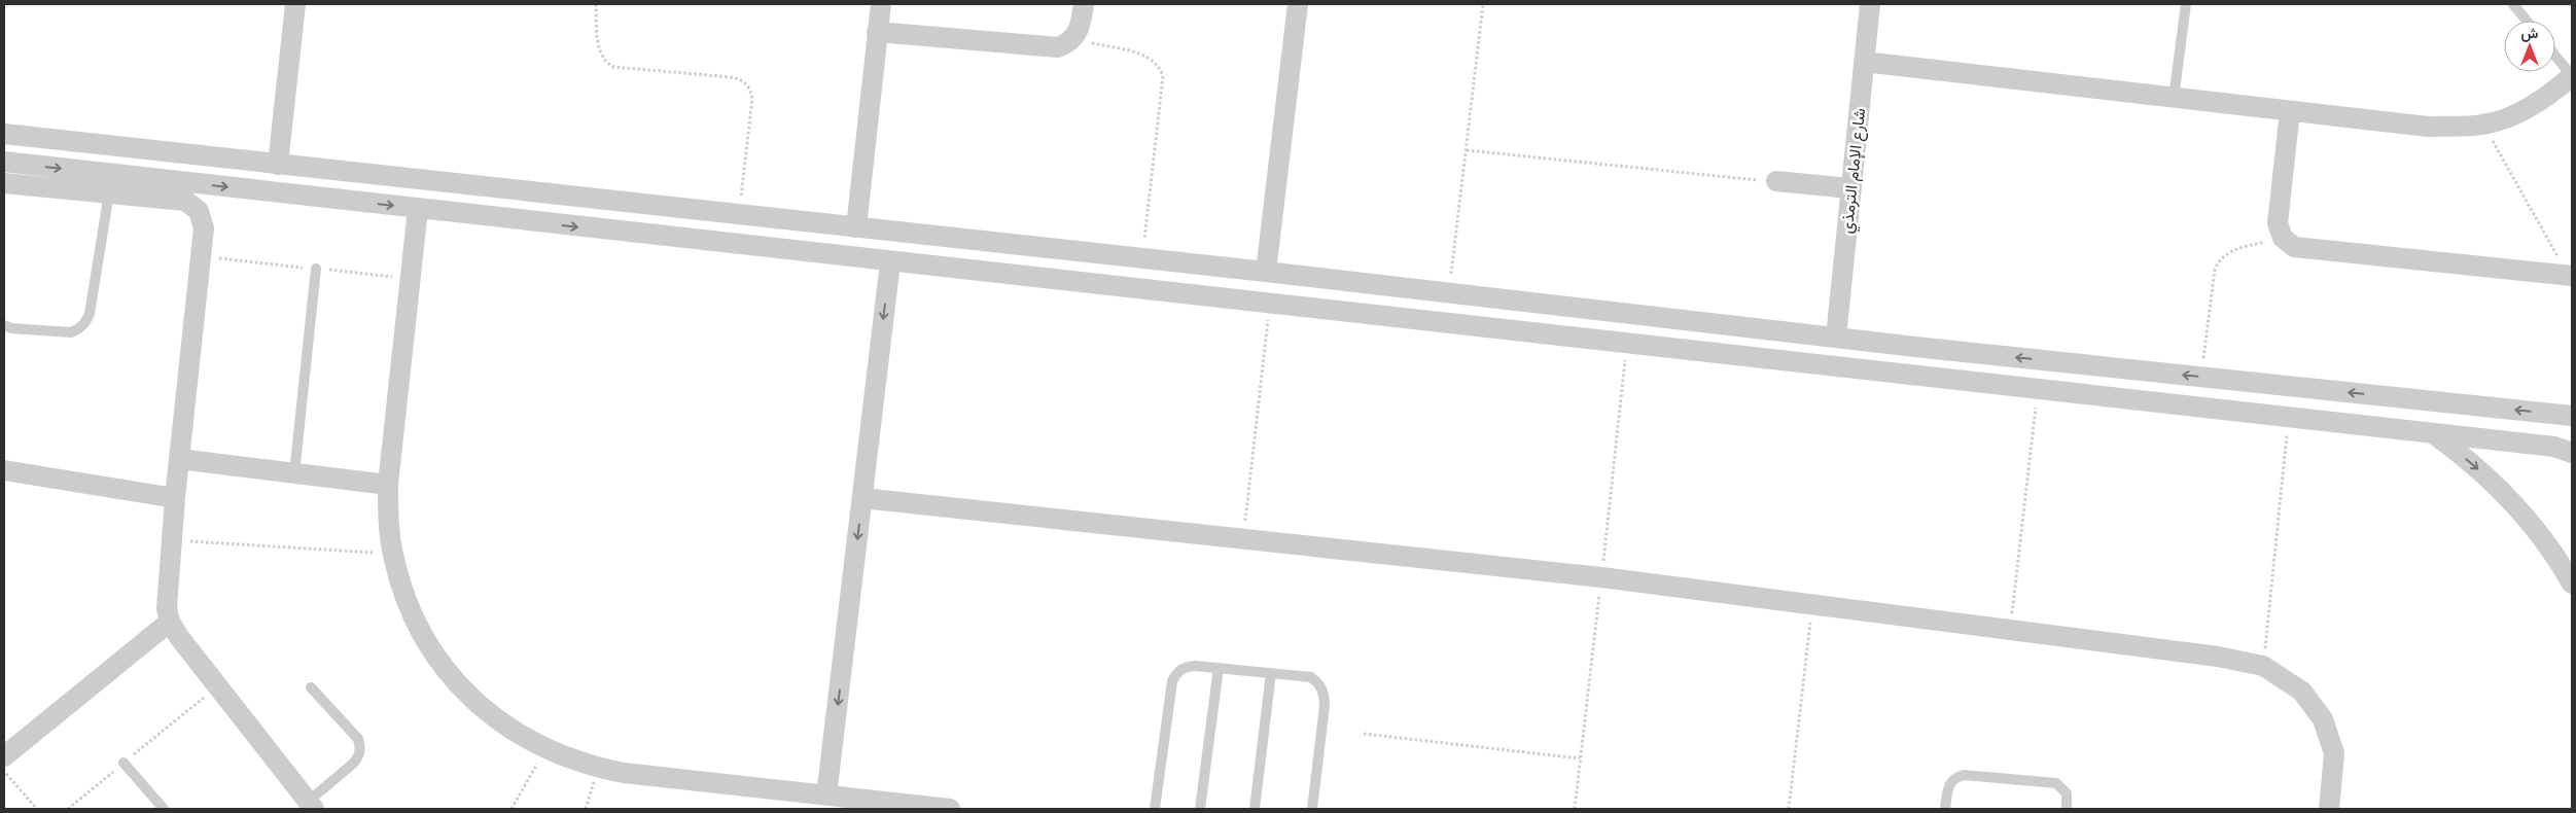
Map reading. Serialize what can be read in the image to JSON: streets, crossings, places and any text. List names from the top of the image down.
{
  "streets": {
    "street": ["شارع الإمام الترمذي"]
  },
  "north": "top"
}
